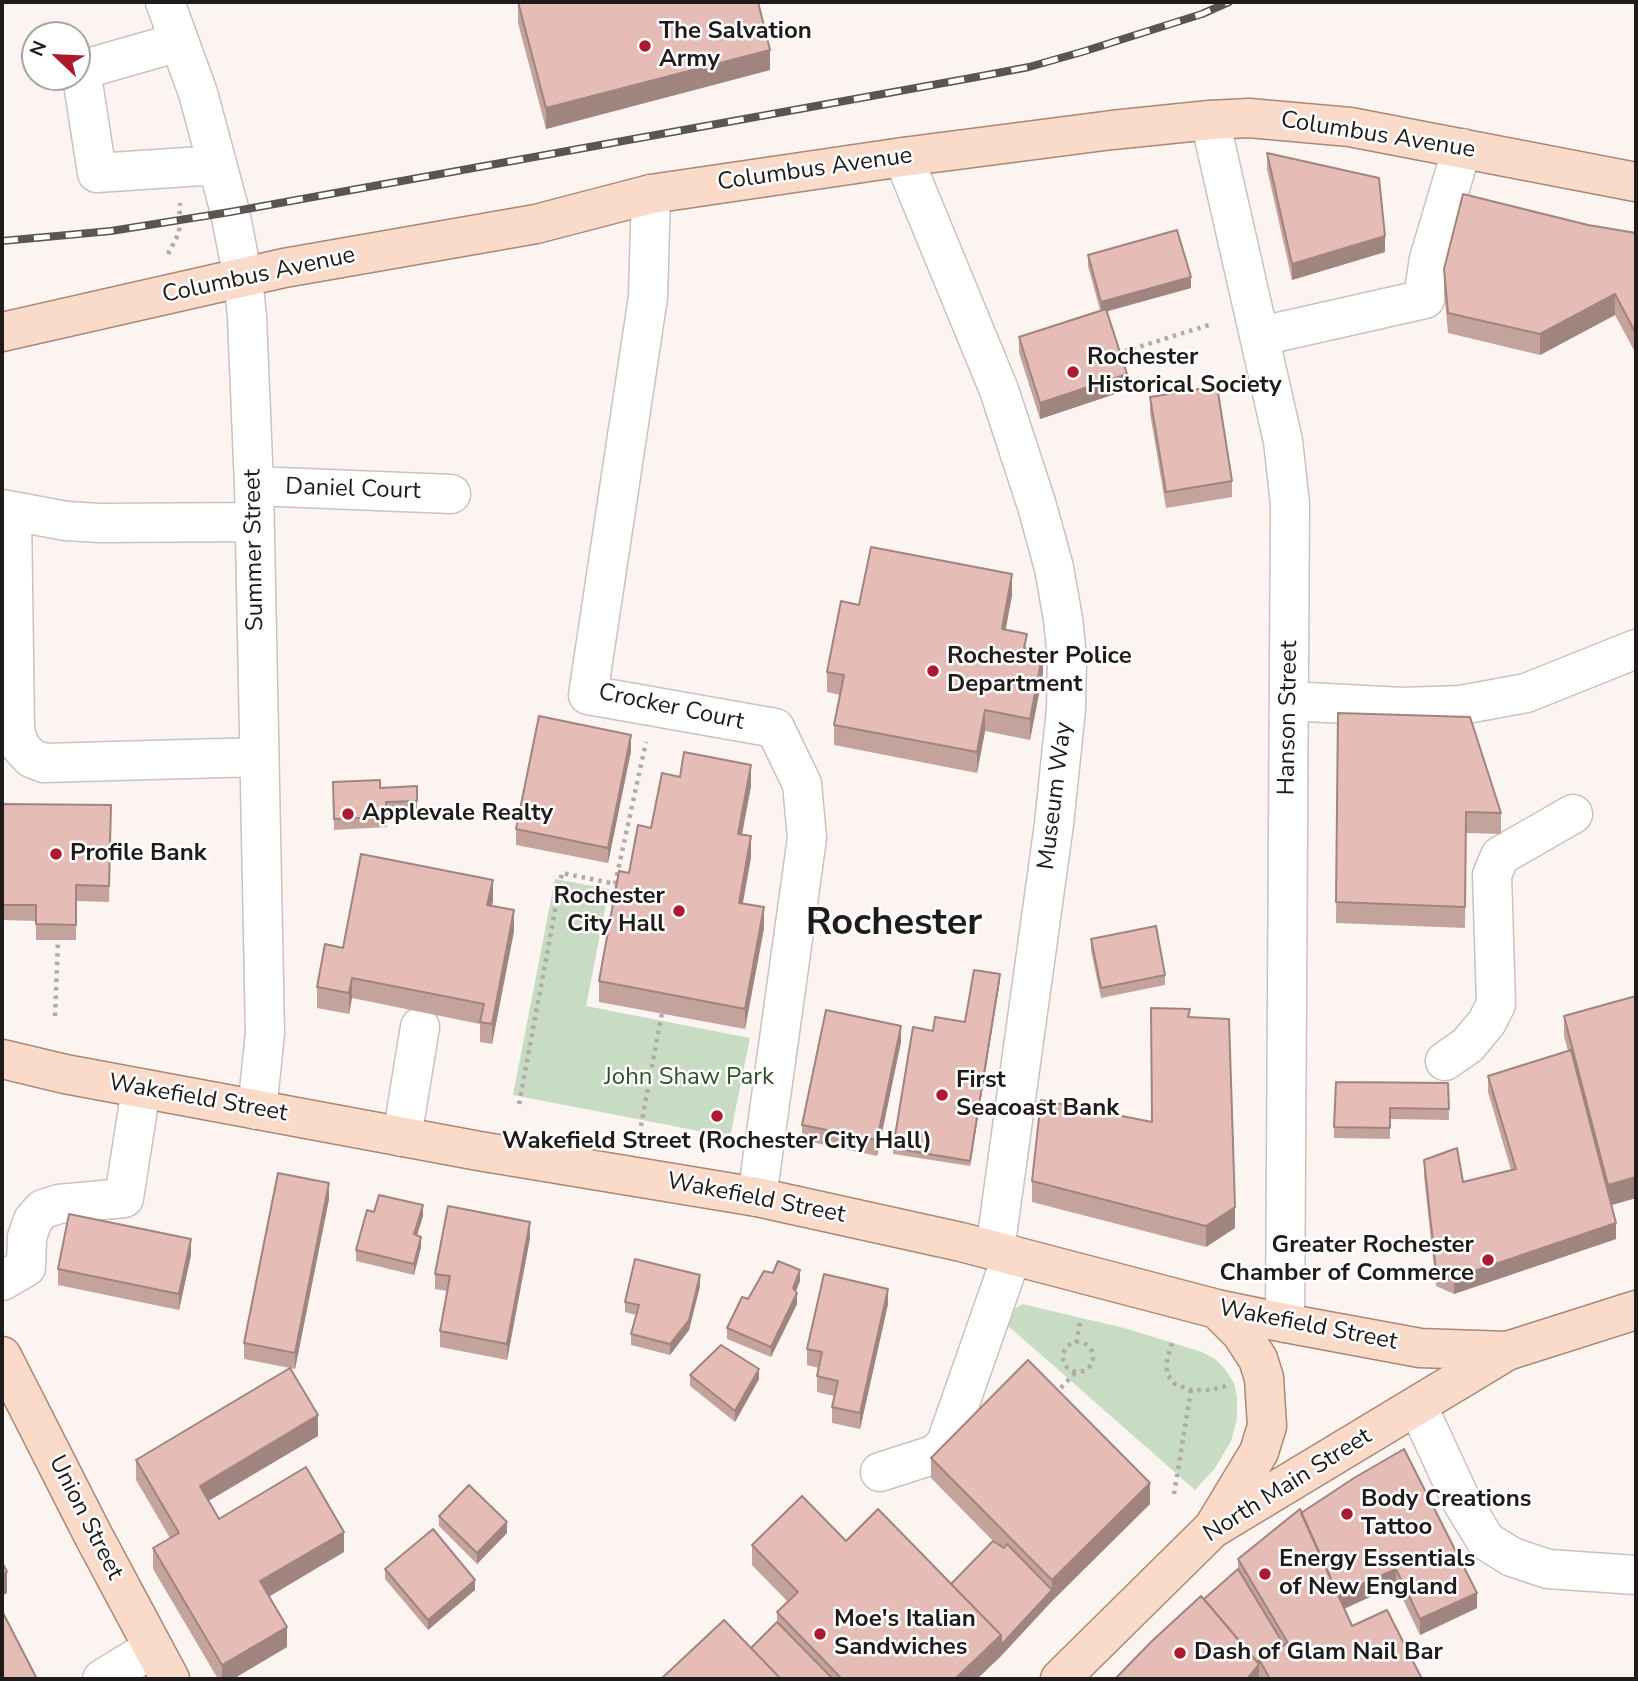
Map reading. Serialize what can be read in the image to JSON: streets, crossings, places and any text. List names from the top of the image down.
{
  "streets": {
    "main road": [
      "Columbus Avenue",
      "Wakefield Street",
      "North Main Street",
      "Union Street"
    ],
    "street": [
      "Daniel Court",
      "Summer Street",
      "Crocker Court",
      "Hanson Street",
      "Museum Way"
    ]
  },
  "crossings": [
    ["Columbus Avenue", "Summer Street"],
    ["Columbus Avenue", "Crocker Court"],
    ["Columbus Avenue", "Hanson Street"],
    ["Columbus Avenue", "Museum Way"],
    ["Daniel Court", "Summer Street"],
    ["Summer Street", "Wakefield Street"],
    ["Crocker Court", "Wakefield Street"],
    ["Hanson Street", "Wakefield Street"],
    ["Museum Way", "Wakefield Street"],
    ["Wakefield Street", "North Main Street"]
  ],
  "districts": ["Rochester"],
  "parks": ["John Shaw Park"],
  "places": [
    "The Salvation Army",
    "Rochester Historical Society",
    "Rochester Police Department",
    "Applevale Realty",
    "Profile Bank",
    "Rochester City Hall",
    "First Seacoast Bank",
    "Wakefield Street (Rochester City Hall)",
    "Greater Rochester Chamber of Commerce",
    "Body Creations Tattoo",
    "Energy Essentials of New England",
    "Moe's Italian Sandwiches",
    "Dash of Glam Nail Bar"
  ],
  "north": "top left"
}
